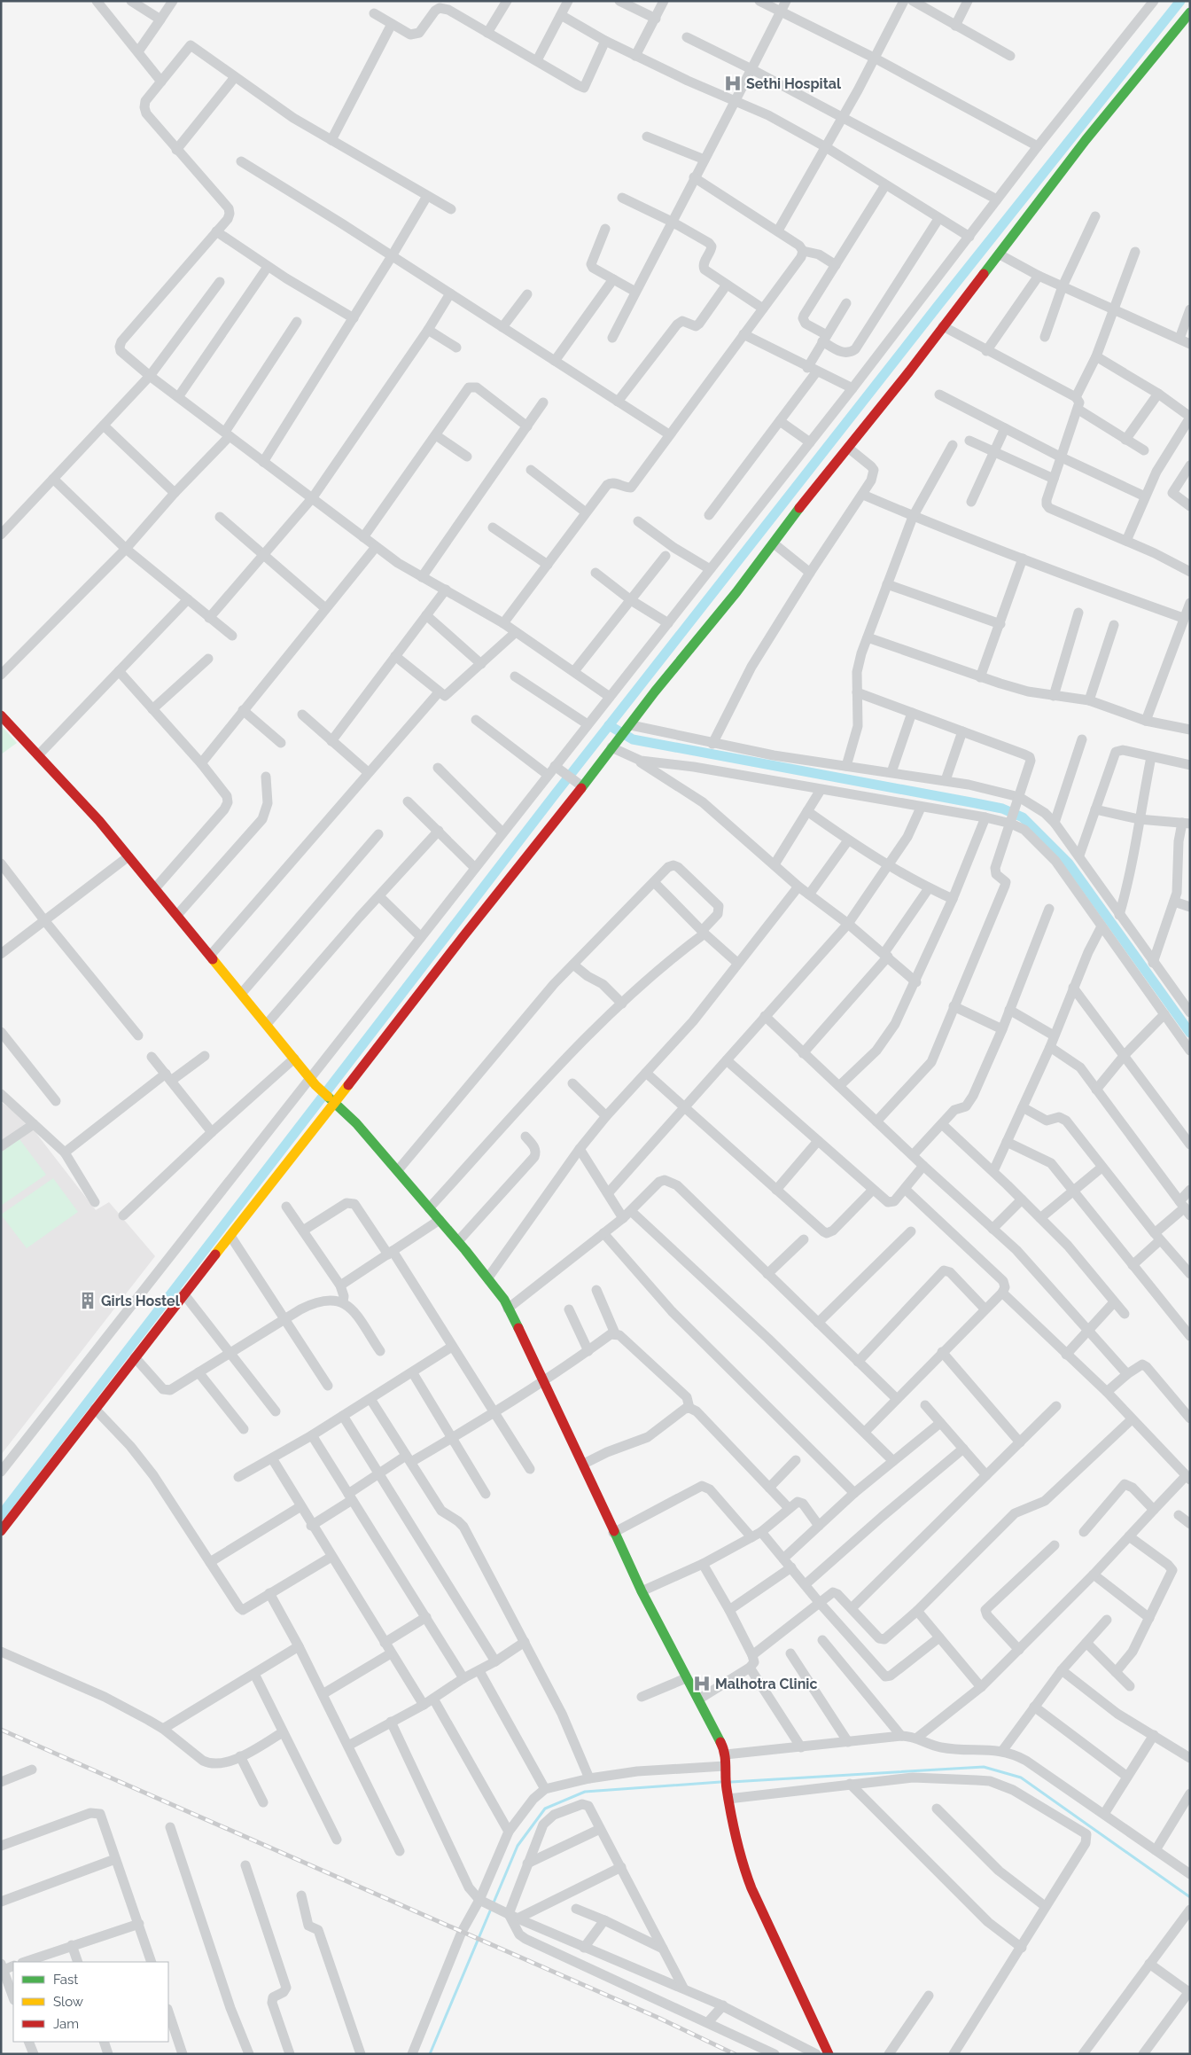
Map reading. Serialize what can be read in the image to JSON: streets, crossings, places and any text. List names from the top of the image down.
{
  "places": {
    "hospital": ["Sethi Hospital", "Malhotra Clinic"],
    "building": ["Girls Hostel"]
  },
  "legend": ["Fast", "Slow", "Jam"]
}
